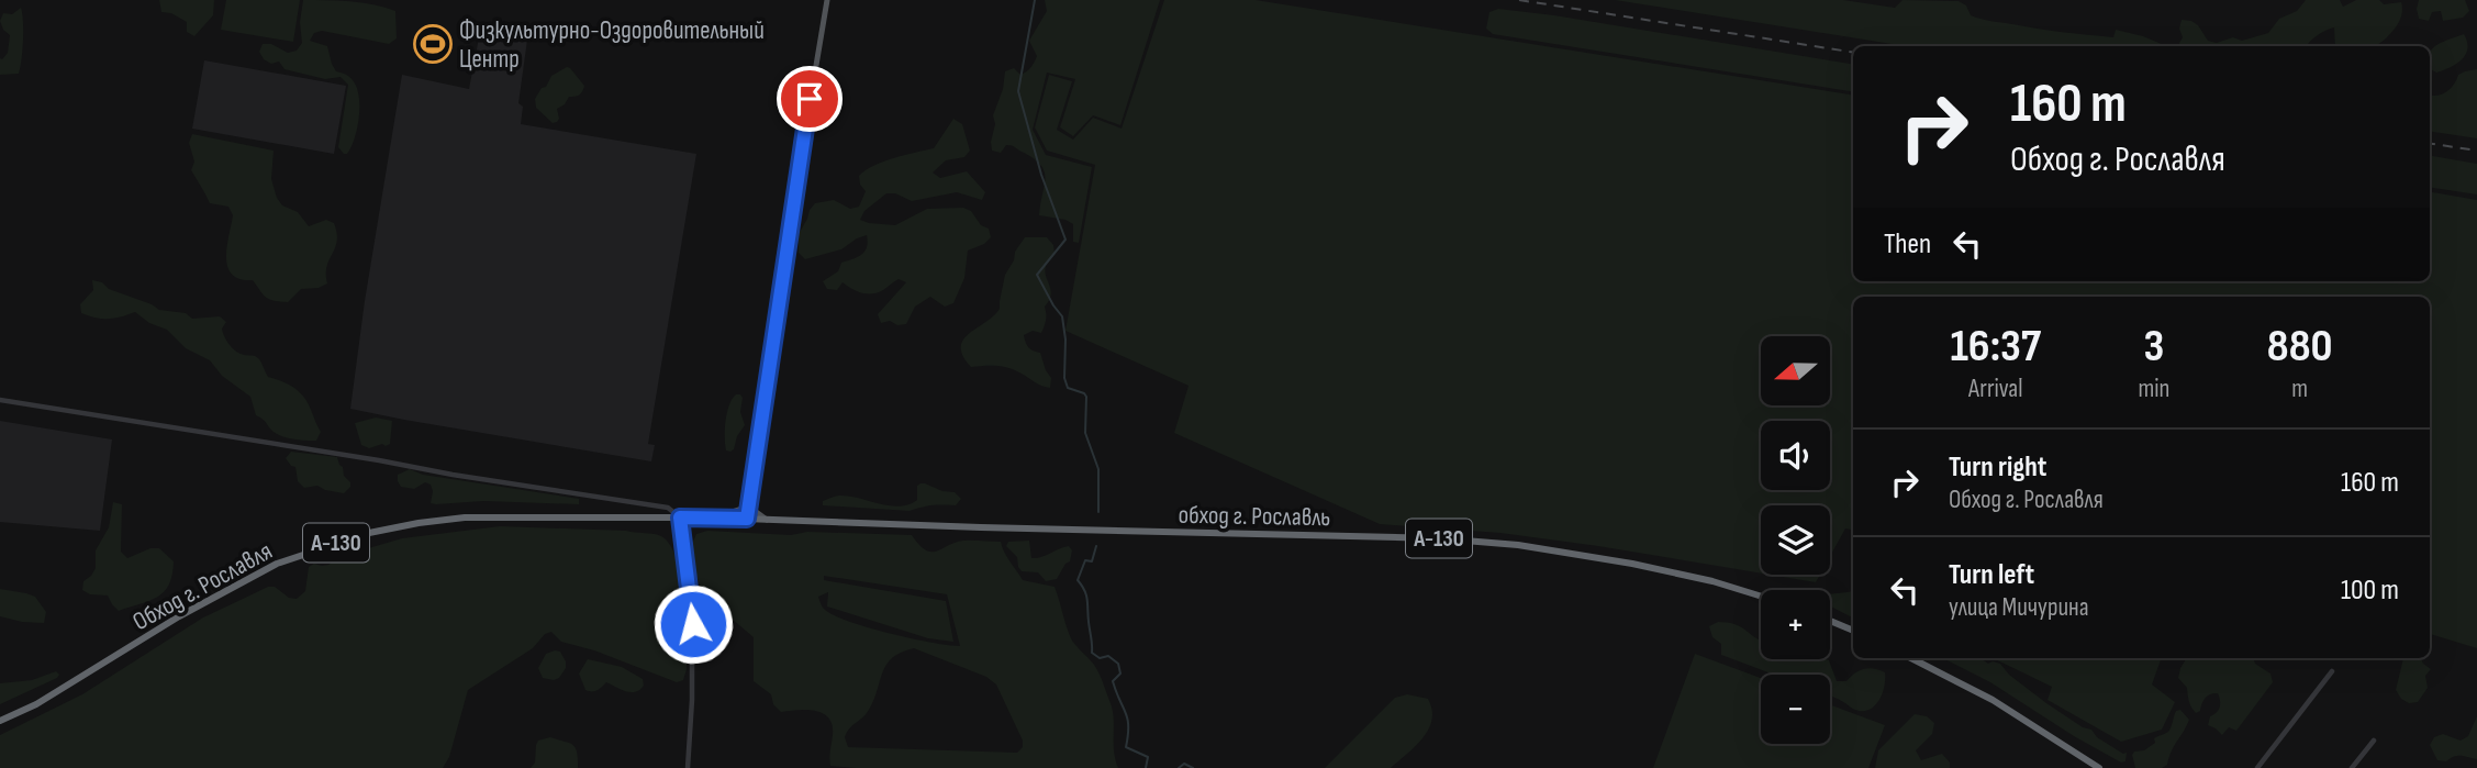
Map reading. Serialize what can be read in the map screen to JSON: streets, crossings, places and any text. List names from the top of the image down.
{
  "streets": {
    "highway": ["обход г. Рославль", "А-130", "Обход г. Рославля"]
  },
  "crossings": [
    ["обход г. Рославль", "Обход г. Рославля"]
  ],
  "places": {
    "sports": ["Физкультурно-Оздоровительный Центр"]
  },
  "north": "left",
  "page": {
    "turn": ["160 m", "Обход г. Рославля"],
    "then": "Then",
    "eta": [
      "16:37",
      "Arrival",
      "3",
      "min",
      "880",
      "m"
    ],
    "map_buttons": ["+", "−"],
    "list": [
      {
        "name": "Turn right",
        "note": "Обход г. Рославля",
        "value": "160 m"
      },
      {
        "name": "Turn left",
        "note": "улица Мичурина",
        "value": "100 m"
      }
    ]
  }
}
